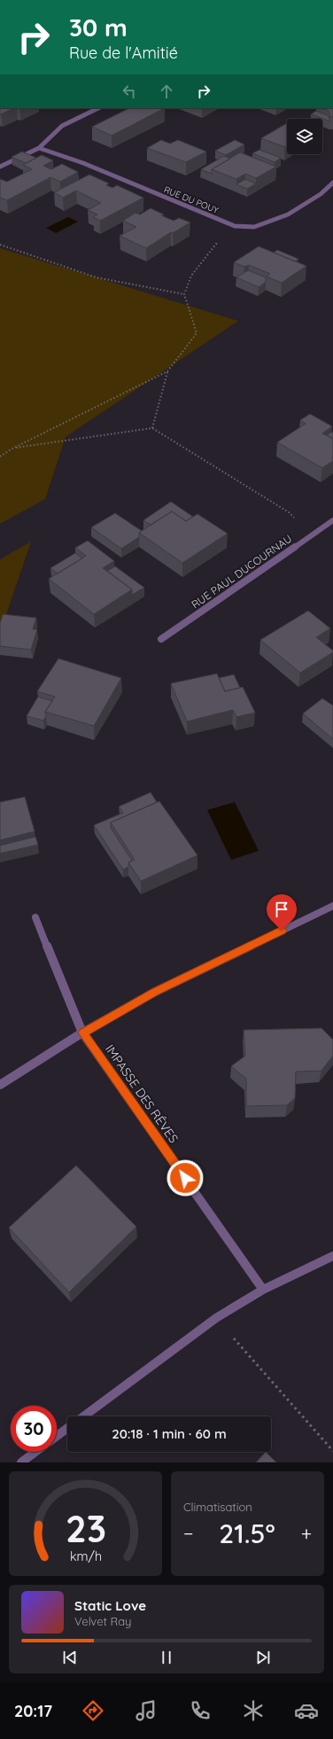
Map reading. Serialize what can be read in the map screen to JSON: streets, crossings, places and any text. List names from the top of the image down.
{
  "streets": {
    "street": ["RUE DU POUY", "RUE PAUL DUCOURNAU", "IMPASSE DES RÊVES"]
  },
  "page": {
    "turn": ["30 m", "Rue de l'Amitié"],
    "limit": "30",
    "trip": "20:18 · 1 min · 60 m",
    "tile": "Climatisation",
    "heat": ["−", "21.5°", "+"],
    "song": ["Static Love", "Velvet Ray"],
    "tabs": "20:17",
    "gauge": ["23", "km/h"]
  }
}
